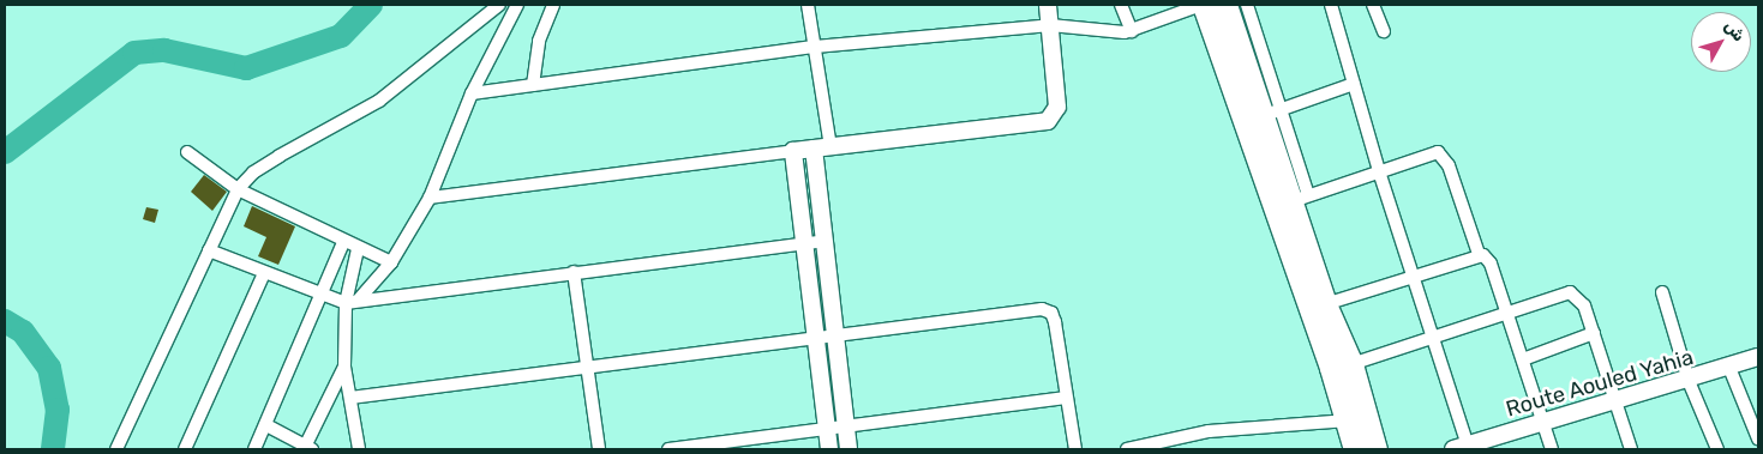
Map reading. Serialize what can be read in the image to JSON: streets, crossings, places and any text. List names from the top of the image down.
{
  "streets": {
    "street": ["Route Aouled Yahia"]
  },
  "north": "top right"
}
